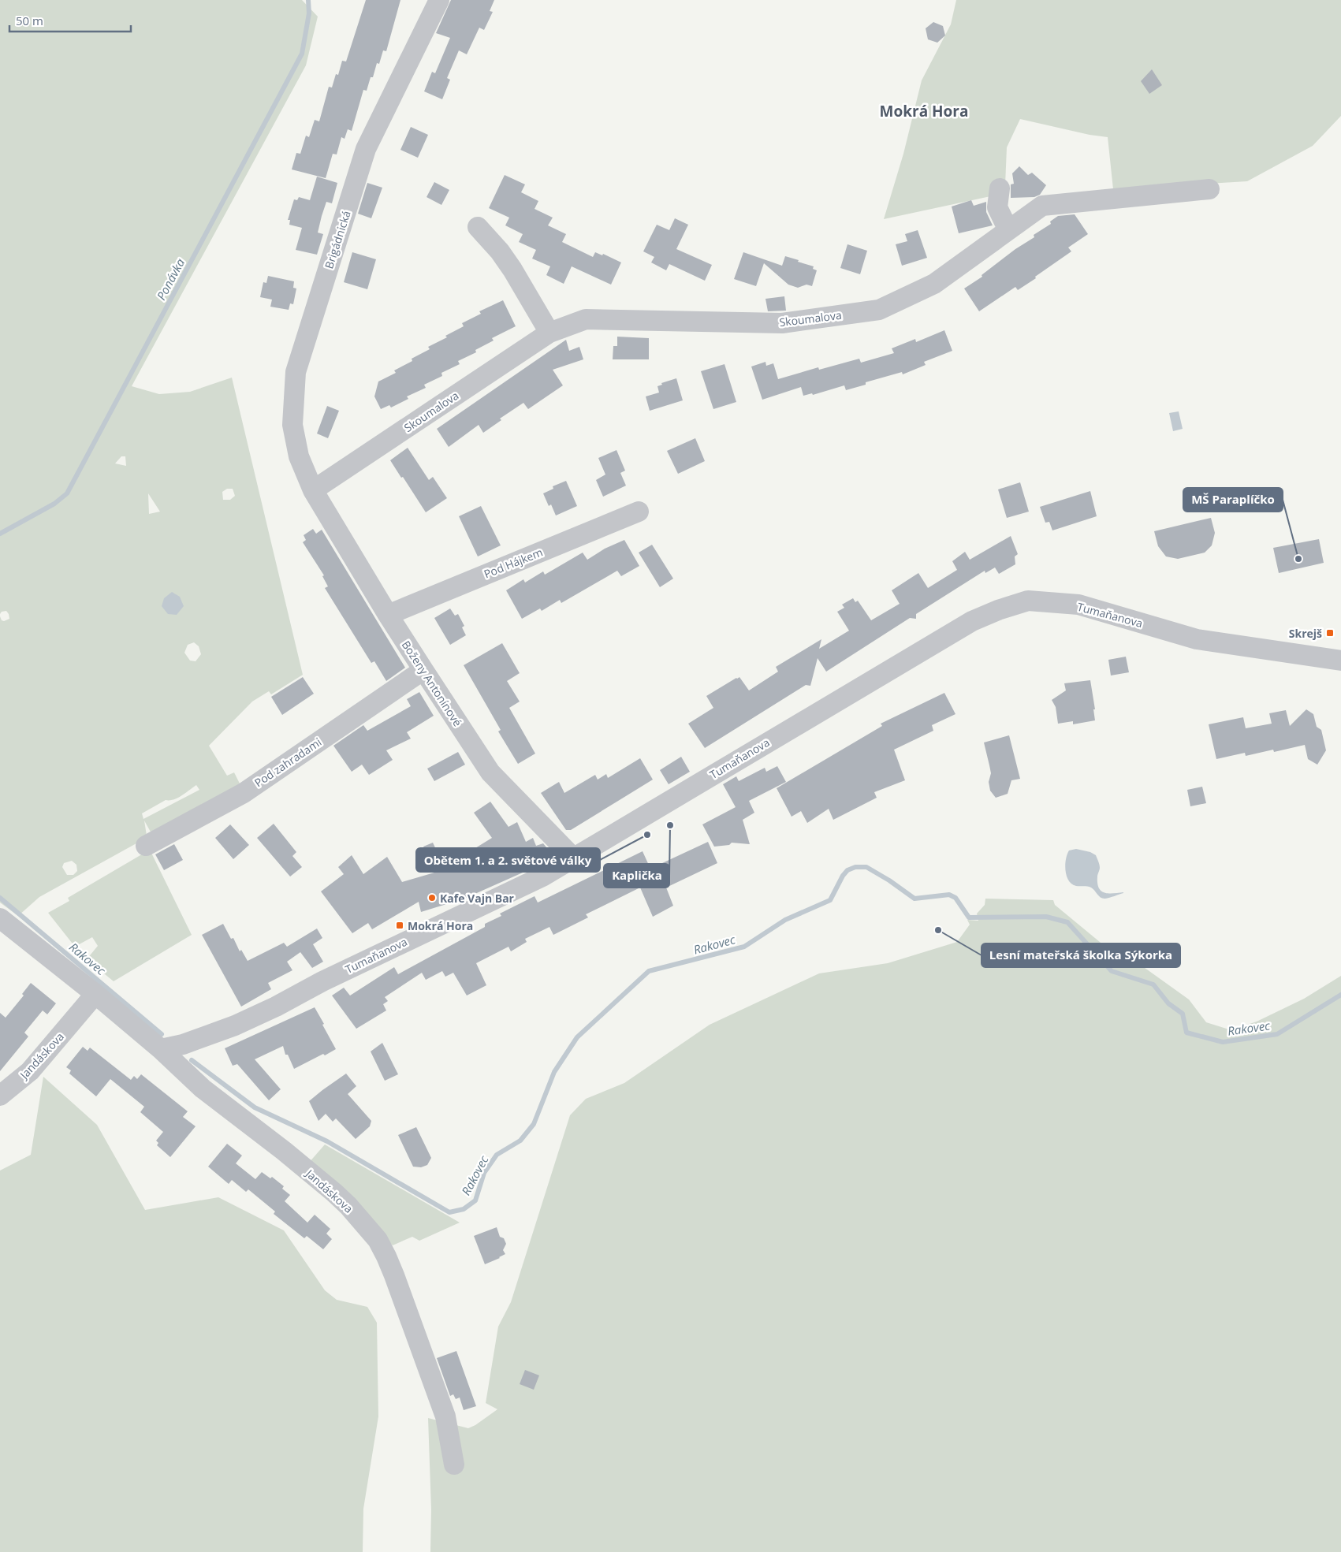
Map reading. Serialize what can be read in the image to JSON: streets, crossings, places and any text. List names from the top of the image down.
{
  "streets": {
    "street": [
      "Brigádnická",
      "Skoumalova",
      "Pod Hájkem",
      "Tumaňanova",
      "Boženy Antonínové",
      "Pod zahradami",
      "Jandáskova"
    ]
  },
  "crossings": [
    ["Brigádnická", "Skoumalova"],
    ["Brigádnická", "Boženy Antonínové"],
    ["Skoumalova", "Boženy Antonínové"],
    ["Pod Hájkem", "Boženy Antonínové"],
    ["Tumaňanova", "Boženy Antonínové"],
    ["Tumaňanova", "Jandáskova"],
    ["Boženy Antonínové", "Pod zahradami"]
  ],
  "districts": ["Mokrá Hora"],
  "water": ["Ponávka", "Rakovec"],
  "places": {
    "other": [
      "MŠ Paraplíčko",
      "Kaplička",
      "Obětem 1. a 2. světové války",
      "Kafe Vajn Bar",
      "Lesní mateřská školka Sýkorka"
    ],
    "transit": ["Skrejš", "Mokrá Hora"]
  },
  "scale_bar": "50 m"
}
